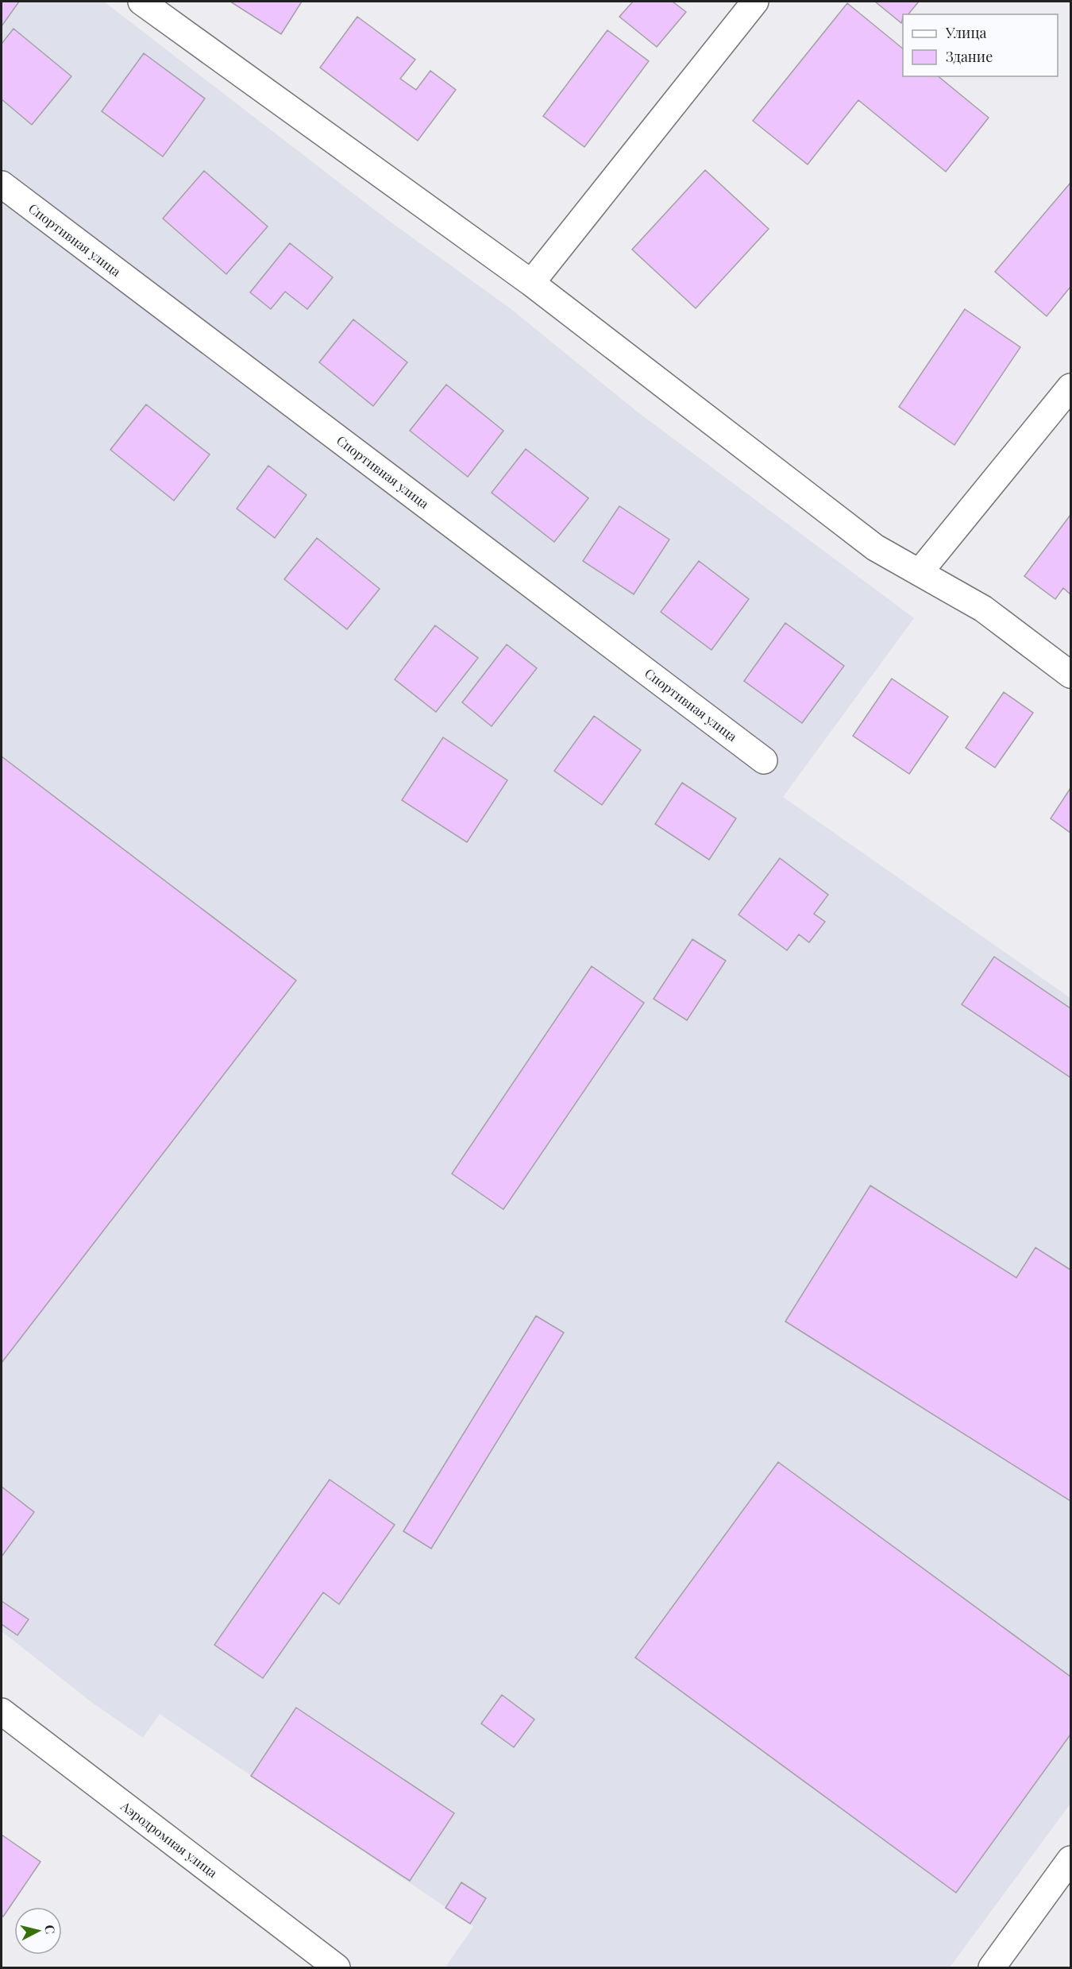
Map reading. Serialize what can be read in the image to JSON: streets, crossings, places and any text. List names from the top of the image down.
{
  "streets": {
    "street": ["Спортивная улица", "Аэродромная улица"]
  },
  "legend": ["Улица", "Здание"],
  "north": "right"
}
